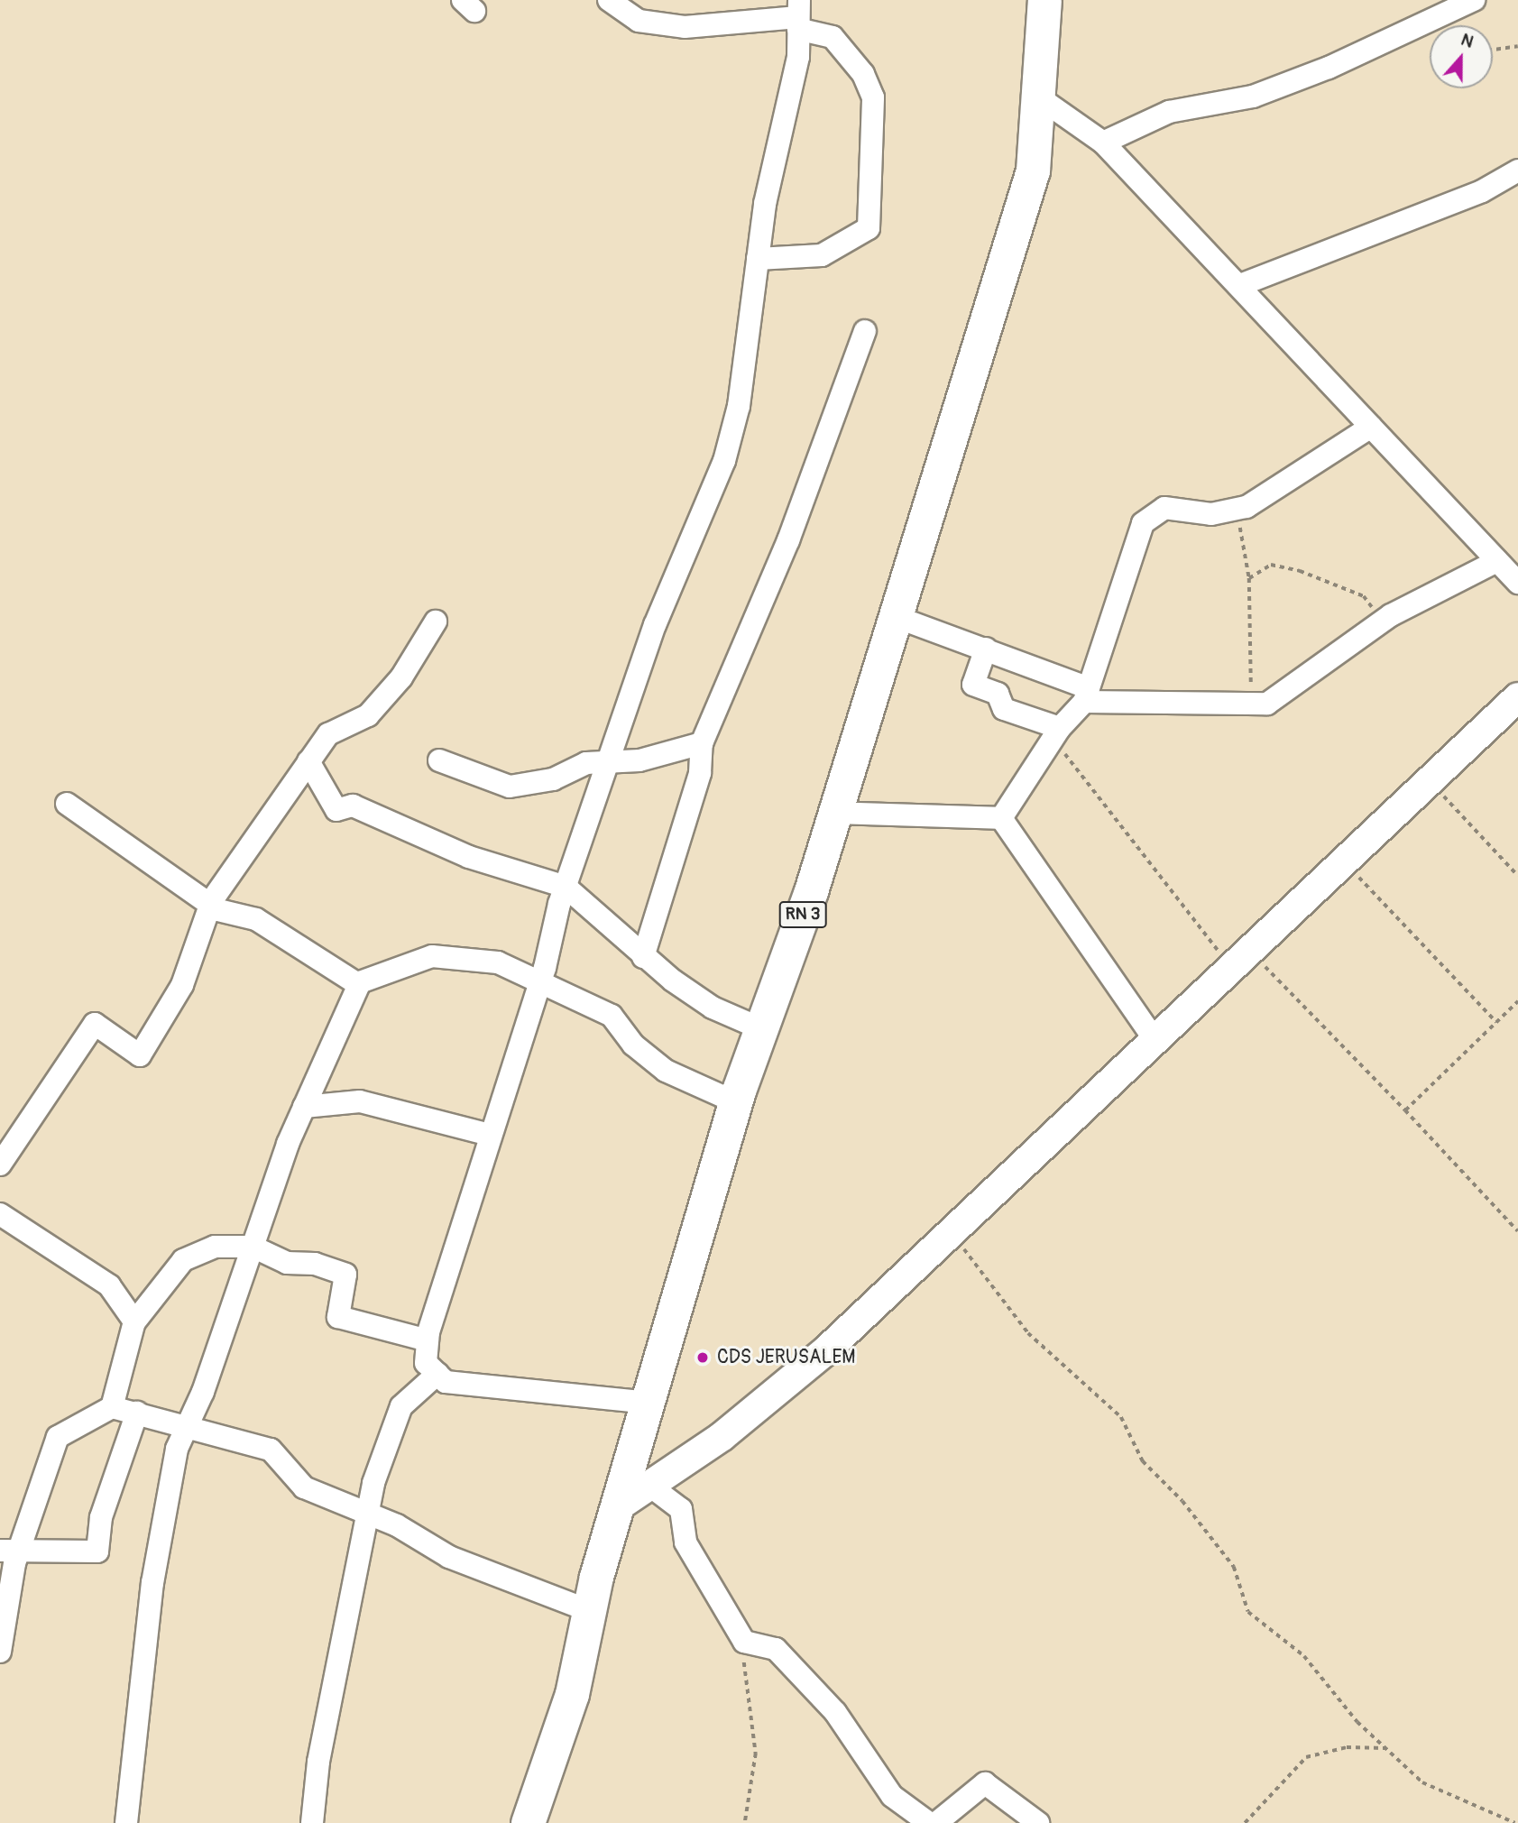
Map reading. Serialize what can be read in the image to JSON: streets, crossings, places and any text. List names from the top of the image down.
{
  "streets": {
    "highway": ["RN 3"]
  },
  "places": ["CDS JERUSALEM"],
  "north": "top"
}
